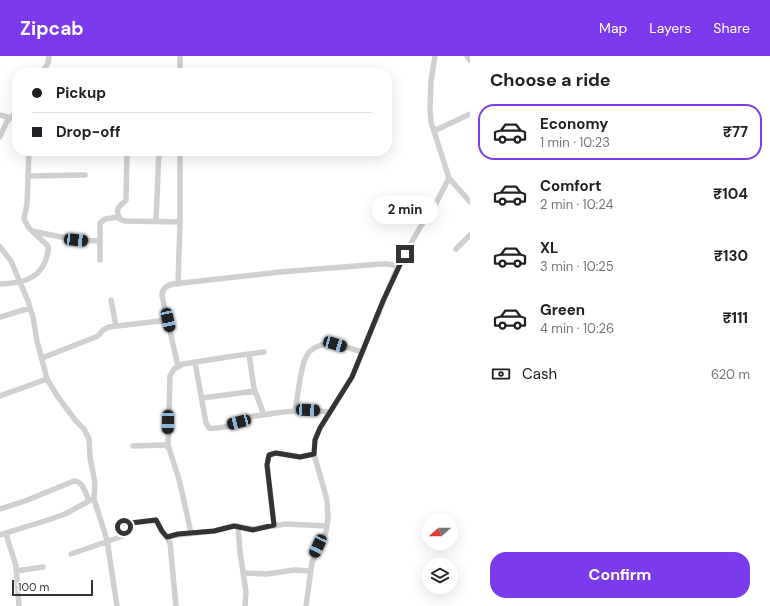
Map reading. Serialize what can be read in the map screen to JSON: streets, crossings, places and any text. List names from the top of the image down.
{
  "scale_bar": "100 m",
  "north": "left",
  "page": {
    "header": "Zipcab",
    "nav": ["Map", "Layers", "Share"],
    "heading": "Choose a ride",
    "banner": ["Pickup", "Drop-off"],
    "list": [
      {
        "name": "Economy",
        "note": "1 min · 10:23",
        "value": "₹77"
      },
      {
        "name": "Comfort",
        "note": "2 min · 10:24",
        "value": "₹104"
      },
      {
        "name": "XL",
        "note": "3 min · 10:25",
        "value": "₹130"
      },
      {
        "name": "Green",
        "note": "4 min · 10:26",
        "value": "₹111"
      }
    ],
    "bubble": "2 min",
    "pay": ["Cash", "620 m"],
    "buttons": "Confirm",
    "scale": "100 m"
  }
}
